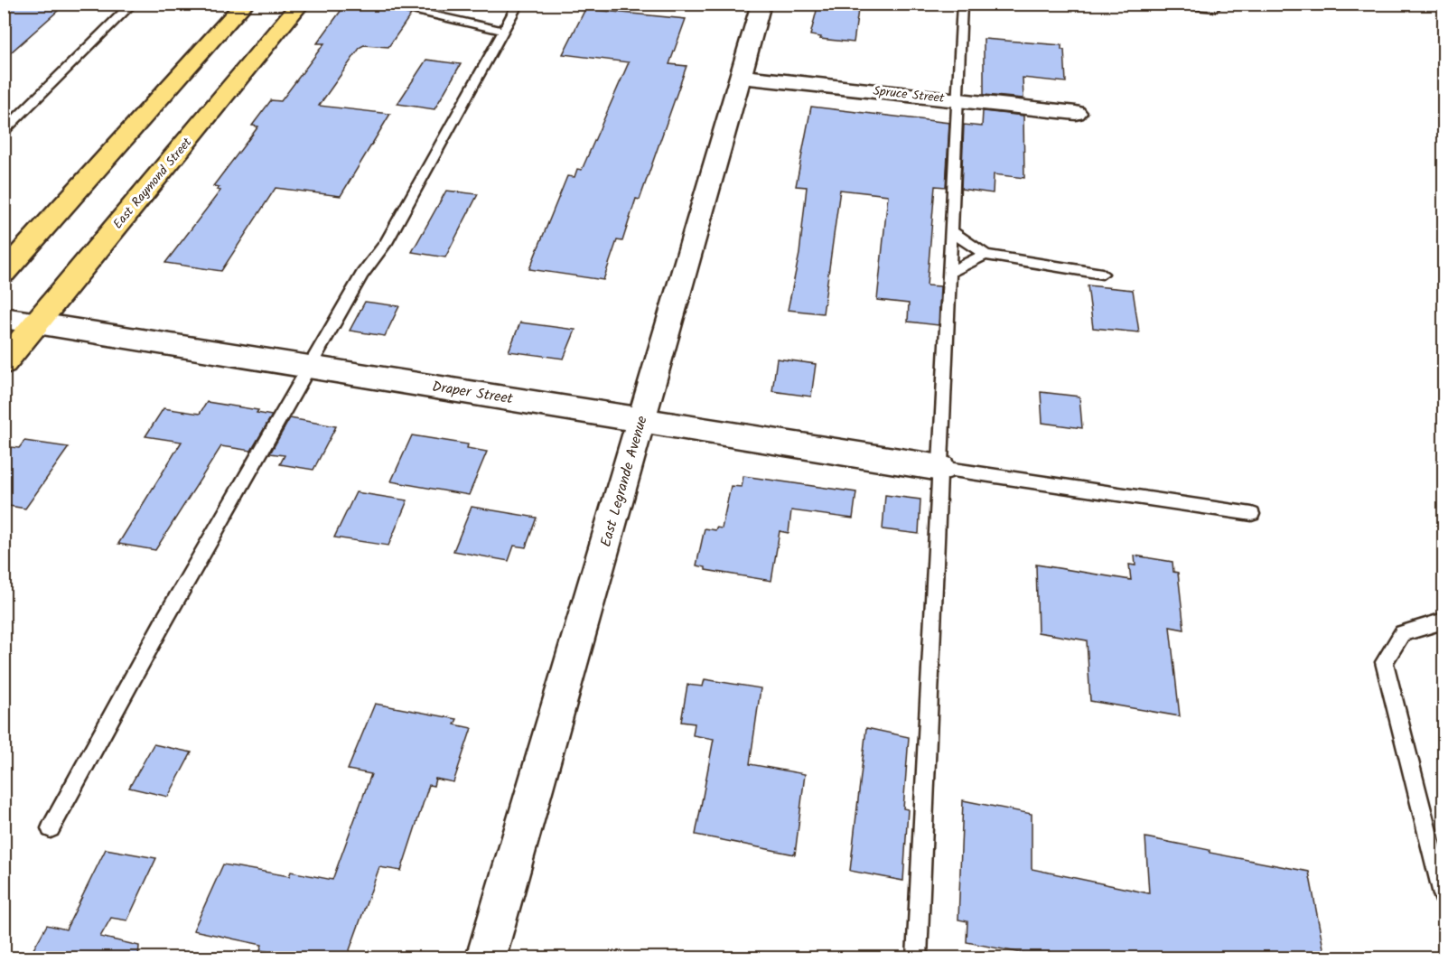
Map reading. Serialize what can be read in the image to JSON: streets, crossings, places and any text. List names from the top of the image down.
{
  "streets": {
    "main road": ["East Raymond Street"],
    "street": ["Spruce Street", "Draper Street", "East Legrande Avenue"]
  },
  "crossings": [
    ["Spruce Street", "East Legrande Avenue"],
    ["East Raymond Street", "Draper Street"],
    ["Draper Street", "East Legrande Avenue"]
  ]
}
